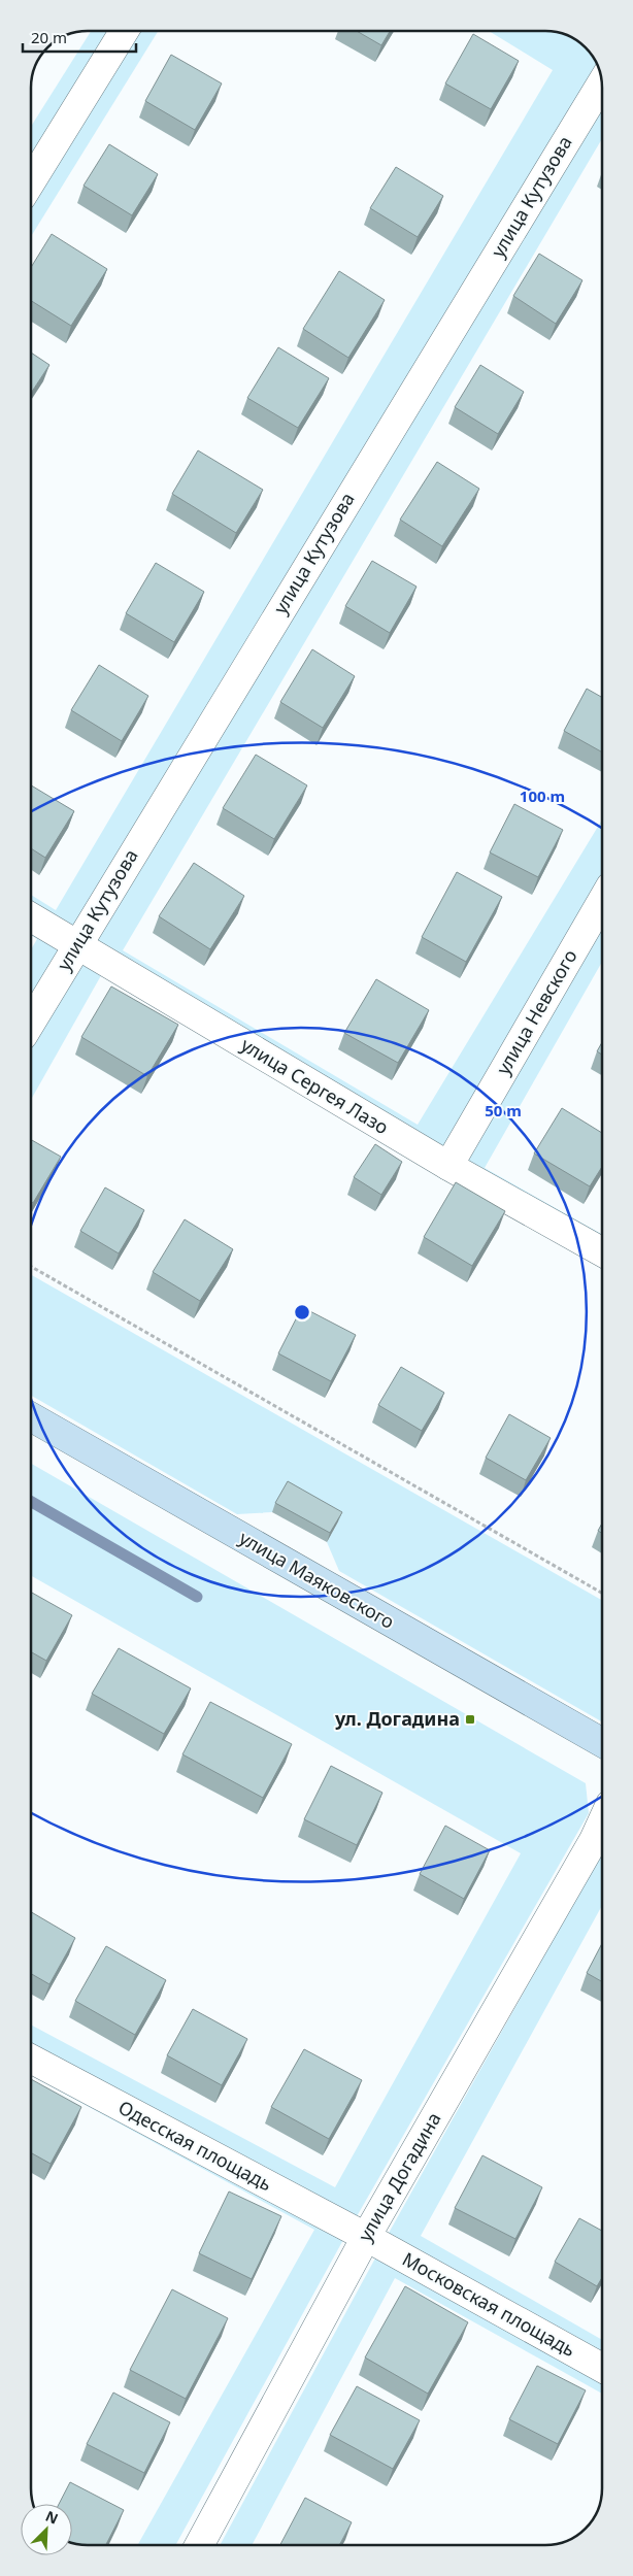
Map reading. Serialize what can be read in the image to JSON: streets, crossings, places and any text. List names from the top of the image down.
{
  "streets": {
    "main road": ["улица Маяковского"],
    "street": [
      "улица Кутузова",
      "улица Невского",
      "улица Сергея Лазо",
      "Одесская площадь",
      "улица Догадина",
      "Московская площадь"
    ]
  },
  "crossings": [
    ["улица Кутузова", "улица Сергея Лазо"],
    ["улица Невского", "улица Сергея Лазо"],
    ["Одесская площадь", "улица Догадина"],
    ["Одесская площадь", "Московская площадь"],
    ["улица Догадина", "Московская площадь"]
  ],
  "places": {
    "transit": ["ул. Догадина"]
  },
  "scale_bar": "20 m",
  "north": "top right",
  "rings": ["100 m", "50 m"]
}
